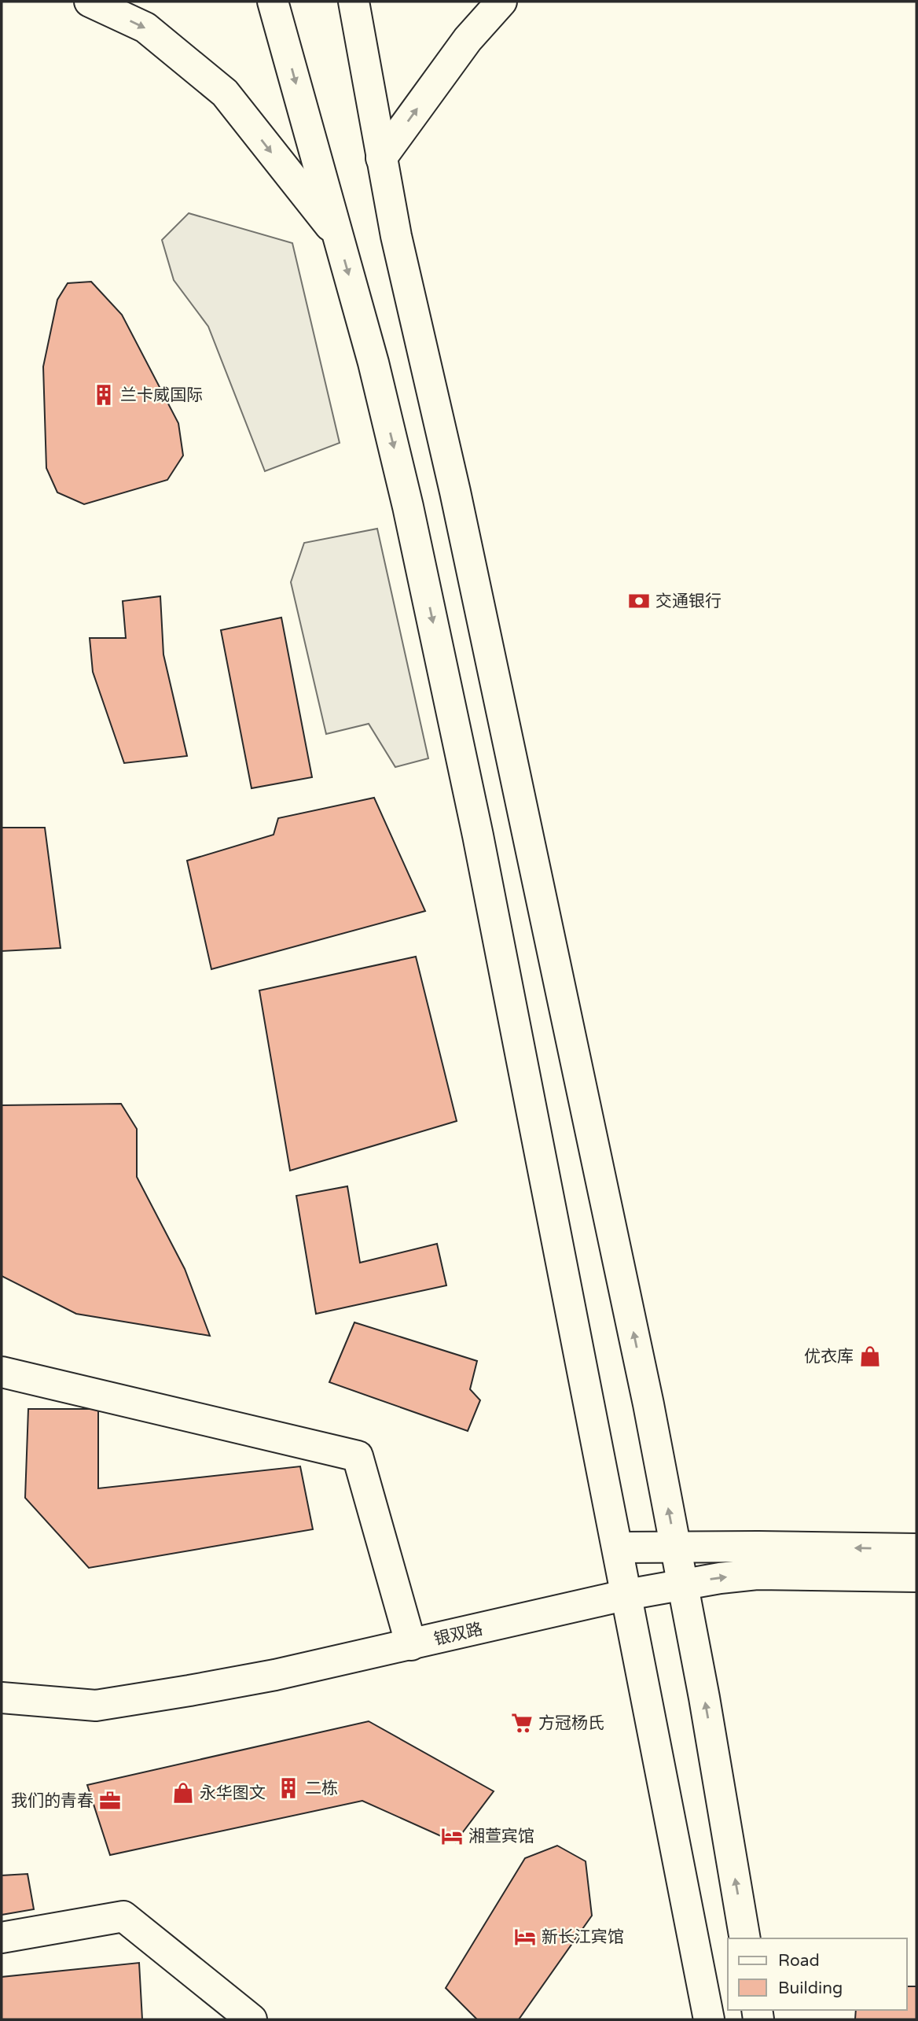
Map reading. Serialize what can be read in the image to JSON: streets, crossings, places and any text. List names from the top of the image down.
{
  "streets": {
    "main road": ["银双路"]
  },
  "places": {
    "building": ["兰卡威国际", "二栋"],
    "bank": ["交通银行"],
    "shop": ["优衣库", "永华图文"],
    "supermarket": ["方冠杨氏"],
    "office": ["我们的青春"],
    "hotel": ["湘萱宾馆", "新长江宾馆"]
  },
  "legend": ["Road", "Building"]
}
